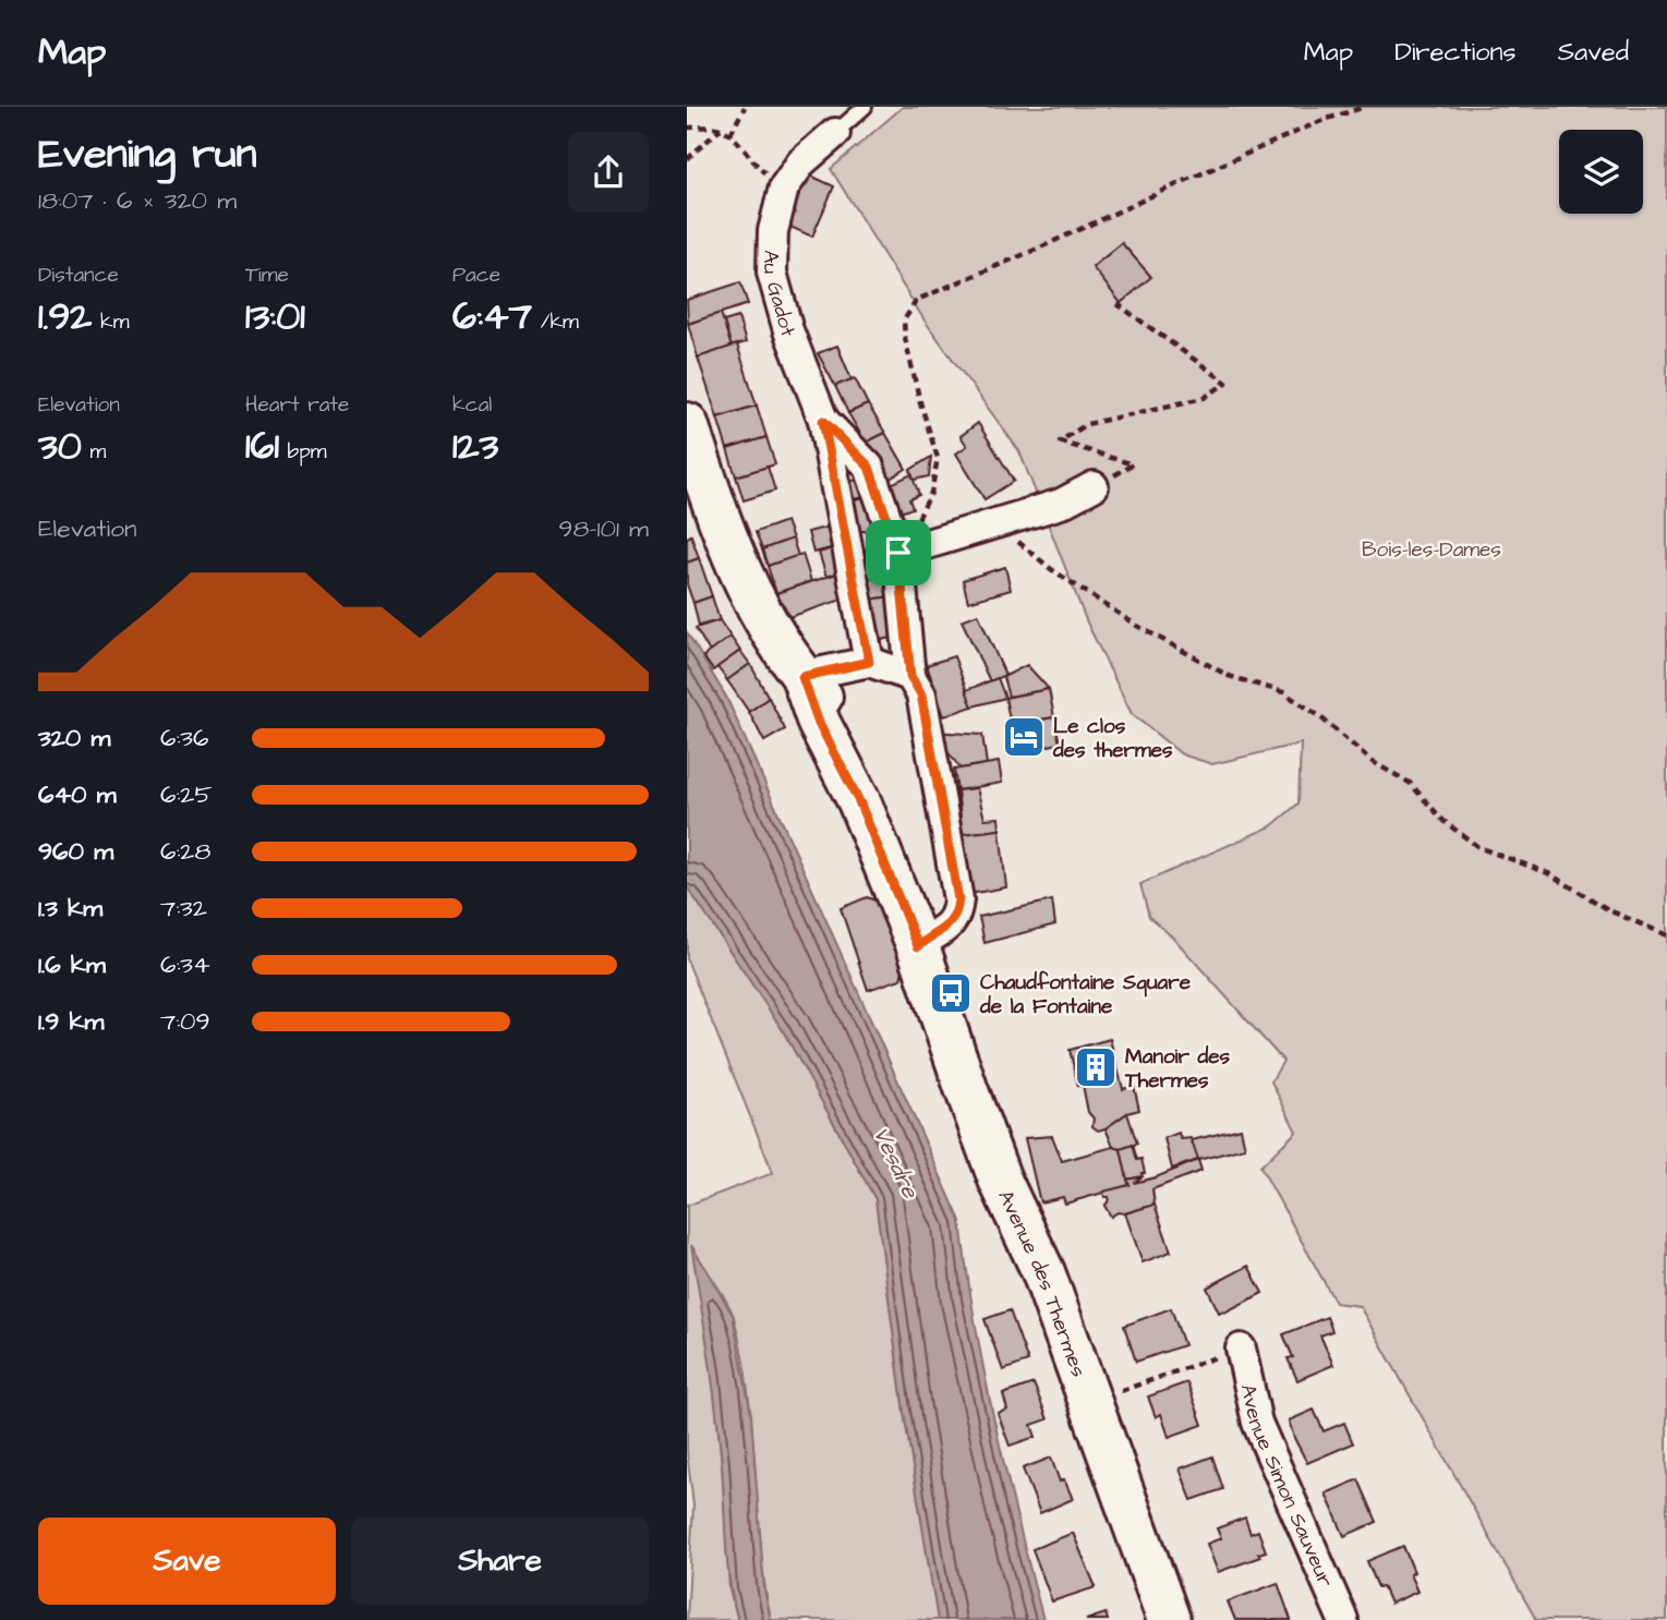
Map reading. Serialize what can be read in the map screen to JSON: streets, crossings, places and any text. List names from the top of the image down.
{
  "streets": {
    "main road": ["Avenue des Thermes"],
    "street": ["Au Gadot", "Avenue Simon Sauveur"]
  },
  "water": ["Vesdre"],
  "parks": ["Bois-les-Dames"],
  "places": {
    "hotel": ["Le clos des thermes"],
    "bus stop": ["Chaudfontaine Square de la Fontaine"],
    "building": ["Manoir des Thermes"]
  },
  "page": {
    "header": "Map",
    "nav": ["Map", "Directions", "Saved"],
    "heading": ["Evening run", "18:07 · 6 × 320 m"],
    "stats": [
      ["Distance", "1.92 km"],
      ["Time", "13:01"],
      ["Pace", "6:47 /km"],
      ["Elevation", "30 m"],
      ["Heart rate", "161 bpm"],
      ["kcal", "123"]
    ],
    "chart": ["Elevation", "98–101 m"],
    "list": [
      {
        "name": "320 m",
        "note": "6:36"
      },
      {
        "name": "640 m",
        "note": "6:25"
      },
      {
        "name": "960 m",
        "note": "6:28"
      },
      {
        "name": "1.3 km",
        "note": "7:32"
      },
      {
        "name": "1.6 km",
        "note": "6:34"
      },
      {
        "name": "1.9 km",
        "note": "7:09"
      }
    ],
    "buttons": ["Save", "Share"]
  }
}
